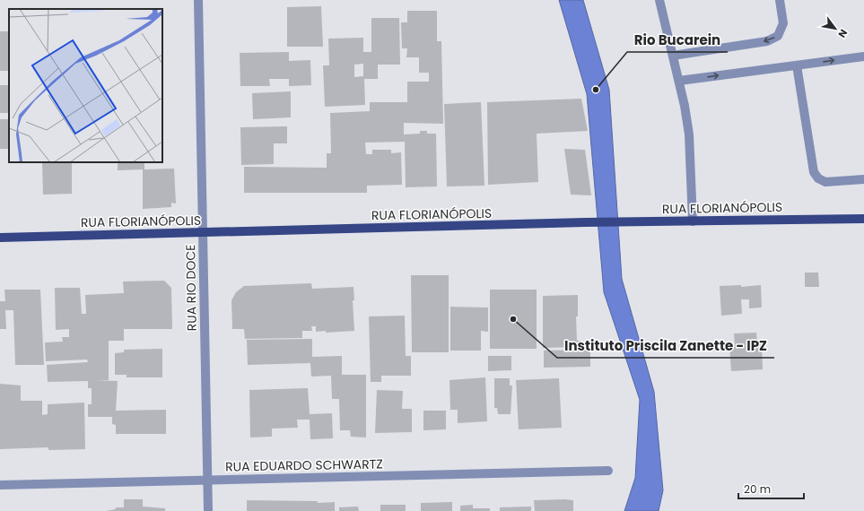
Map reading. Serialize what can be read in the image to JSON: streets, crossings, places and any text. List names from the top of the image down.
{
  "streets": {
    "main road": ["RUA FLORIANÓPOLIS"],
    "street": ["RUA RIO DOCE", "RUA EDUARDO SCHWARTZ"]
  },
  "crossings": [
    ["RUA FLORIANÓPOLIS", "RUA RIO DOCE"],
    ["RUA RIO DOCE", "RUA EDUARDO SCHWARTZ"]
  ],
  "places": ["Rio Bucarein", "Instituto Priscila Zanette - IPZ"],
  "scale_bar": "20 m",
  "north": "bottom right"
}
